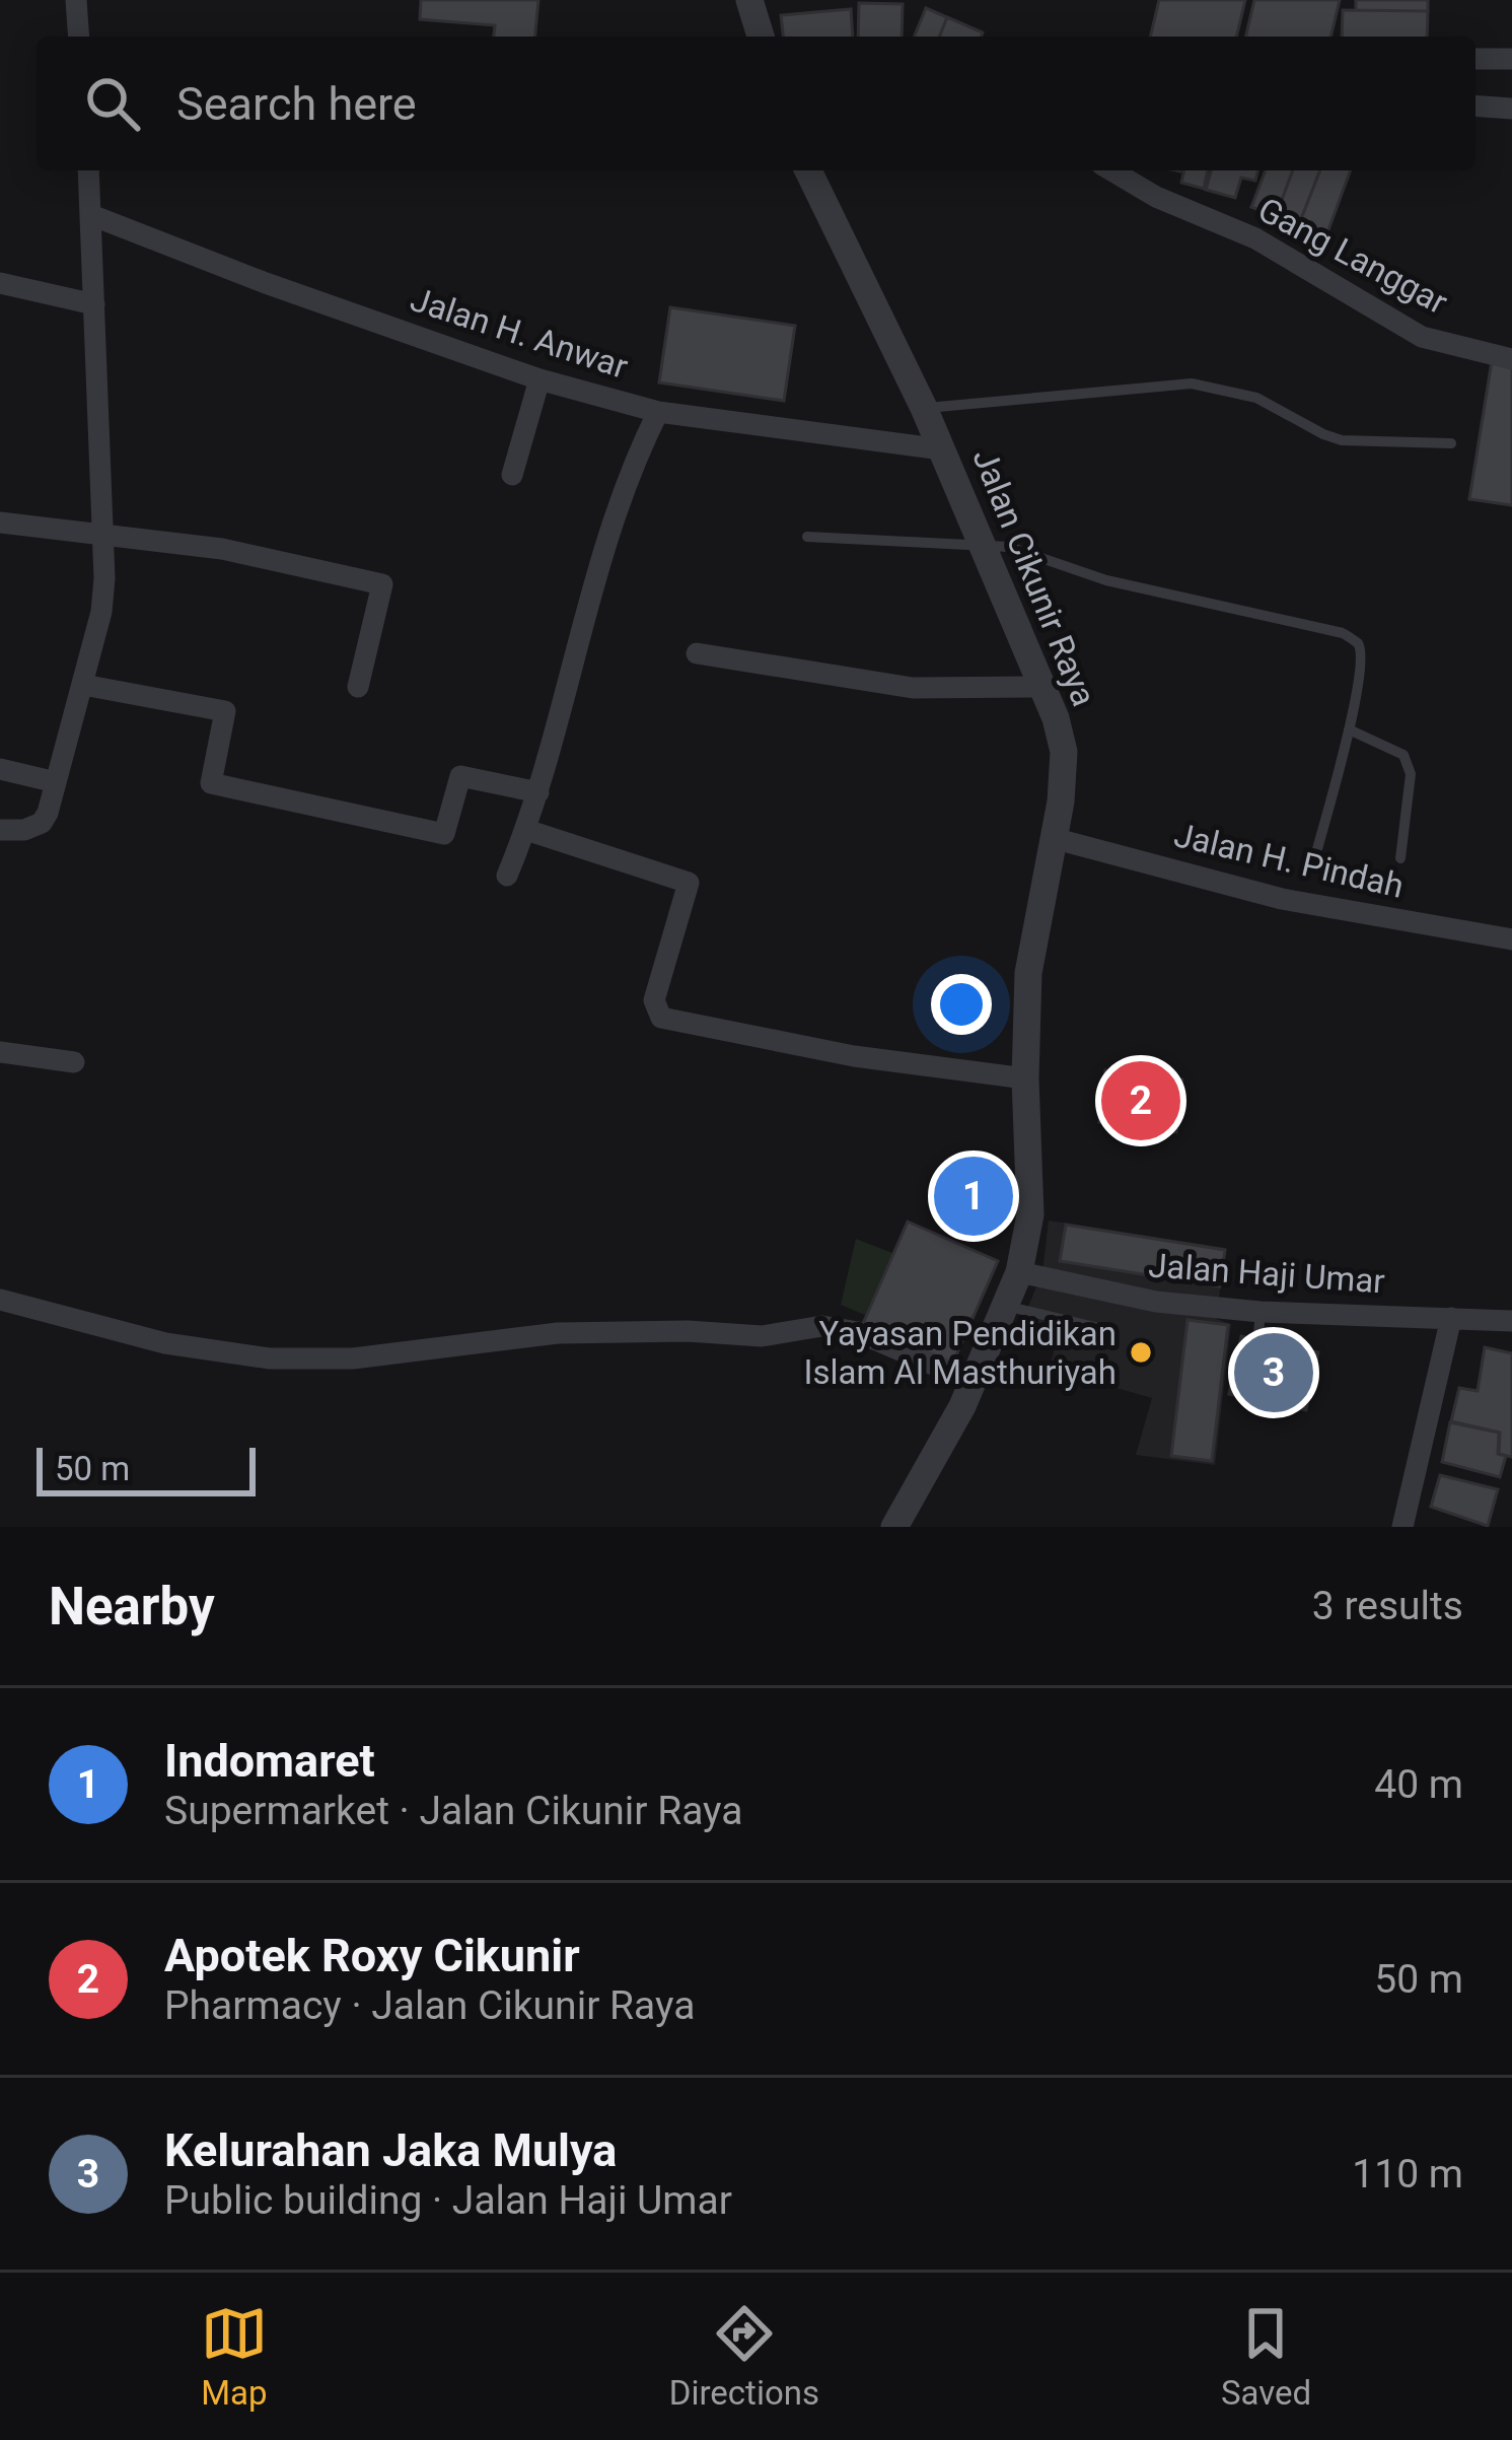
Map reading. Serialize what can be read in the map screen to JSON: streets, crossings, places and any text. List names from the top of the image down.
{
  "streets": {
    "street": [
      "Gang Langgar",
      "Jalan H. Anwar",
      "Jalan Cikunir Raya",
      "Jalan H. Pindah",
      "Jalan Haji Umar"
    ]
  },
  "crossings": [
    ["Jalan H. Anwar", "Jalan Cikunir Raya"],
    ["Jalan Cikunir Raya", "Jalan H. Pindah"],
    ["Jalan Cikunir Raya", "Jalan Haji Umar"]
  ],
  "places": ["Yayasan Pendidikan Islam Al Masthuriyah"],
  "scale_bar": "50 m",
  "page": {
    "search": "Search here",
    "pins": ["2", "1", "3"],
    "scale": "50 m",
    "heading": ["Nearby", "3 results"],
    "list": [
      {
        "mark": "1",
        "name": "Indomaret",
        "note": "Supermarket · Jalan Cikunir Raya",
        "value": "40 m"
      },
      {
        "mark": "2",
        "name": "Apotek Roxy Cikunir",
        "note": "Pharmacy · Jalan Cikunir Raya",
        "value": "50 m"
      },
      {
        "mark": "3",
        "name": "Kelurahan Jaka Mulya",
        "note": "Public building · Jalan Haji Umar",
        "value": "110 m"
      }
    ],
    "nav": ["Map", "Directions", "Saved"]
  }
}
